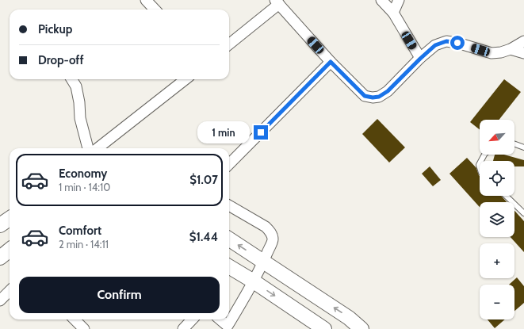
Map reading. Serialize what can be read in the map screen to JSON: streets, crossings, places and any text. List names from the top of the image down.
{
  "north": "bottom left",
  "page": {
    "banner": ["Pickup", "Drop-off"],
    "map_buttons": ["+", "−"],
    "bubble": "1 min",
    "list": [
      {
        "name": "Economy",
        "note": "1 min · 14:10",
        "value": "$1.07"
      },
      {
        "name": "Comfort",
        "note": "2 min · 14:11",
        "value": "$1.44"
      }
    ],
    "buttons": "Confirm"
  }
}
